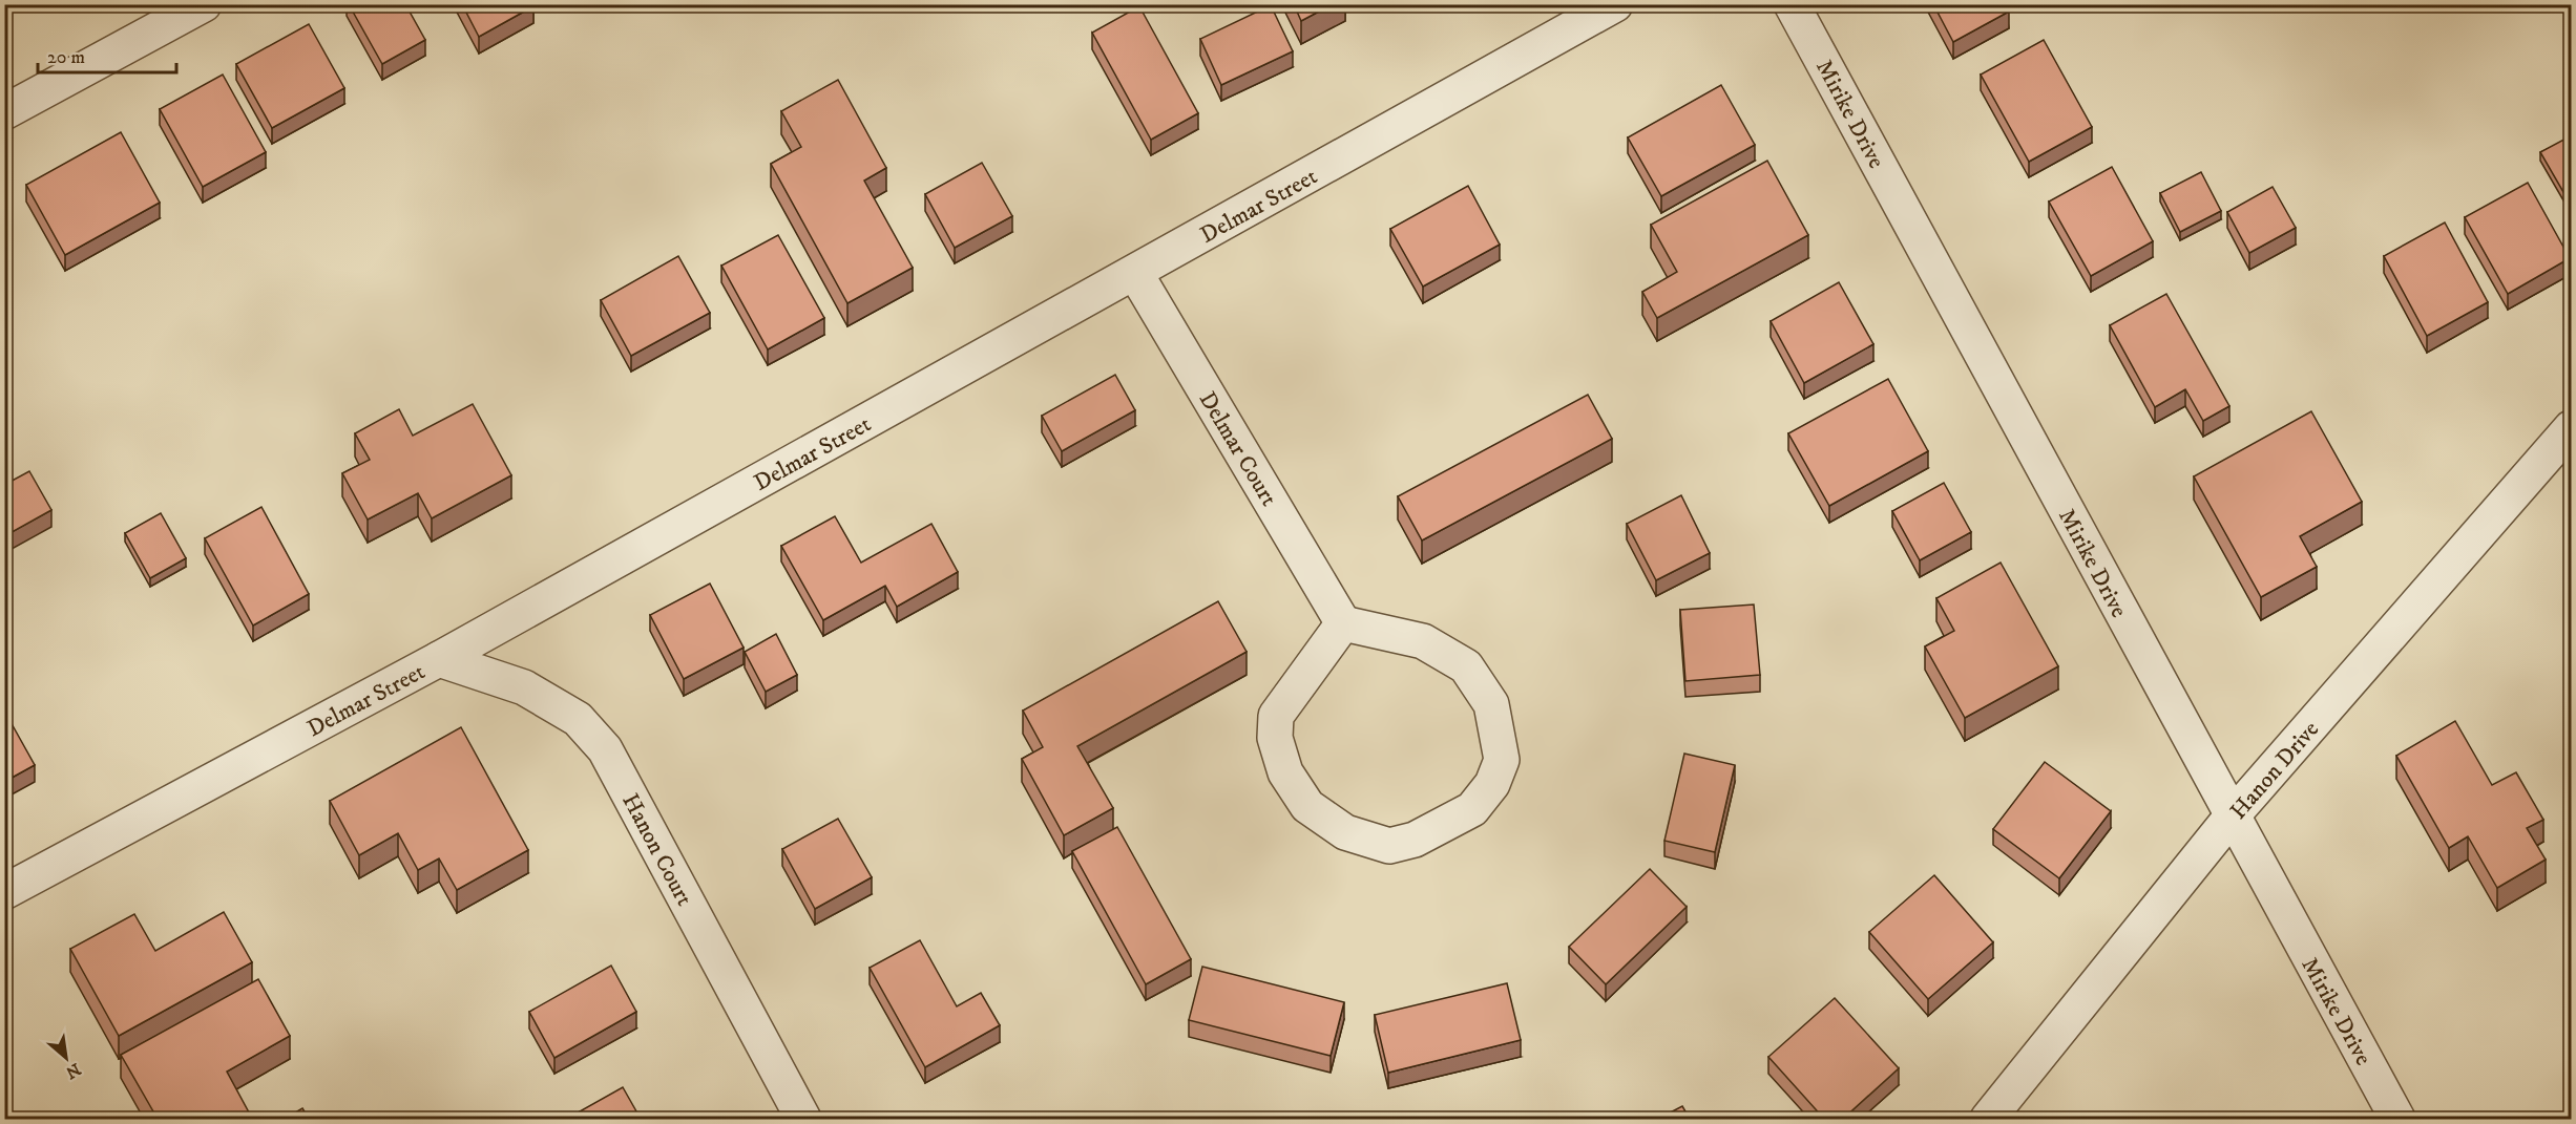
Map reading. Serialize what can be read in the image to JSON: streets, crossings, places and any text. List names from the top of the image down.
{
  "streets": {
    "street": [
      "Mirike Drive",
      "Delmar Street",
      "Delmar Court",
      "Hanon Drive",
      "Hanon Court"
    ]
  },
  "crossings": [
    ["Mirike Drive", "Hanon Drive"],
    ["Delmar Street", "Delmar Court"],
    ["Delmar Street", "Hanon Court"]
  ],
  "scale_bar": "20 m",
  "north": "bottom right"
}
